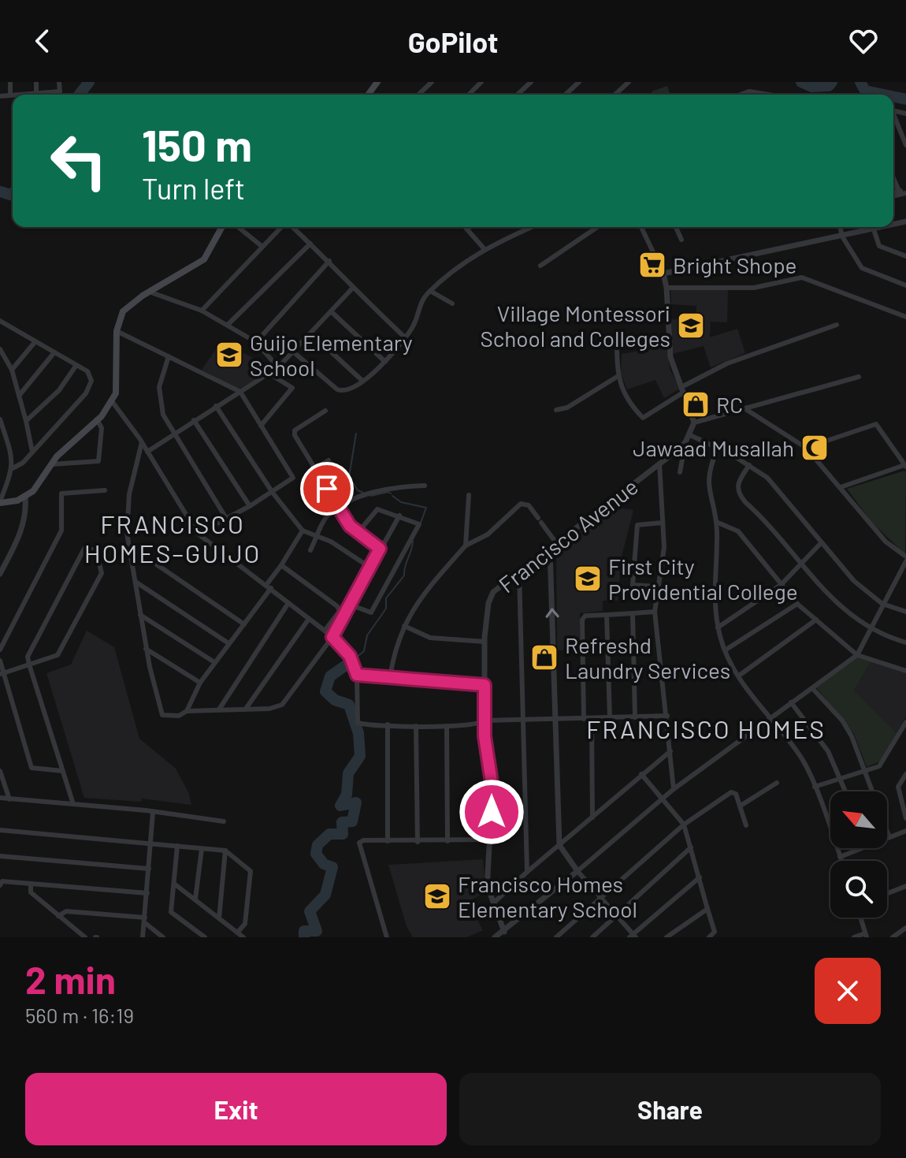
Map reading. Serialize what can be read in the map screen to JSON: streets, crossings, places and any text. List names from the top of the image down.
{
  "streets": {
    "street": ["Francisco Avenue"]
  },
  "districts": ["FRANCISCO HOMES–GUIJO", "FRANCISCO HOMES"],
  "places": {
    "supermarket": ["Bright Shope"],
    "school or university": [
      "Village Montessori School and Colleges",
      "Guijo Elementary School",
      "First City Providential College",
      "Francisco Homes Elementary School"
    ],
    "shop": ["RC", "Refreshd Laundry Services"],
    "mosque": ["Jawaad Musallah"]
  },
  "north": "top left",
  "page": {
    "header": "GoPilot",
    "turn": ["150 m", "Turn left"],
    "heading": ["2 min", "560 m · 16:19"],
    "buttons": ["Exit", "Share"]
  }
}
